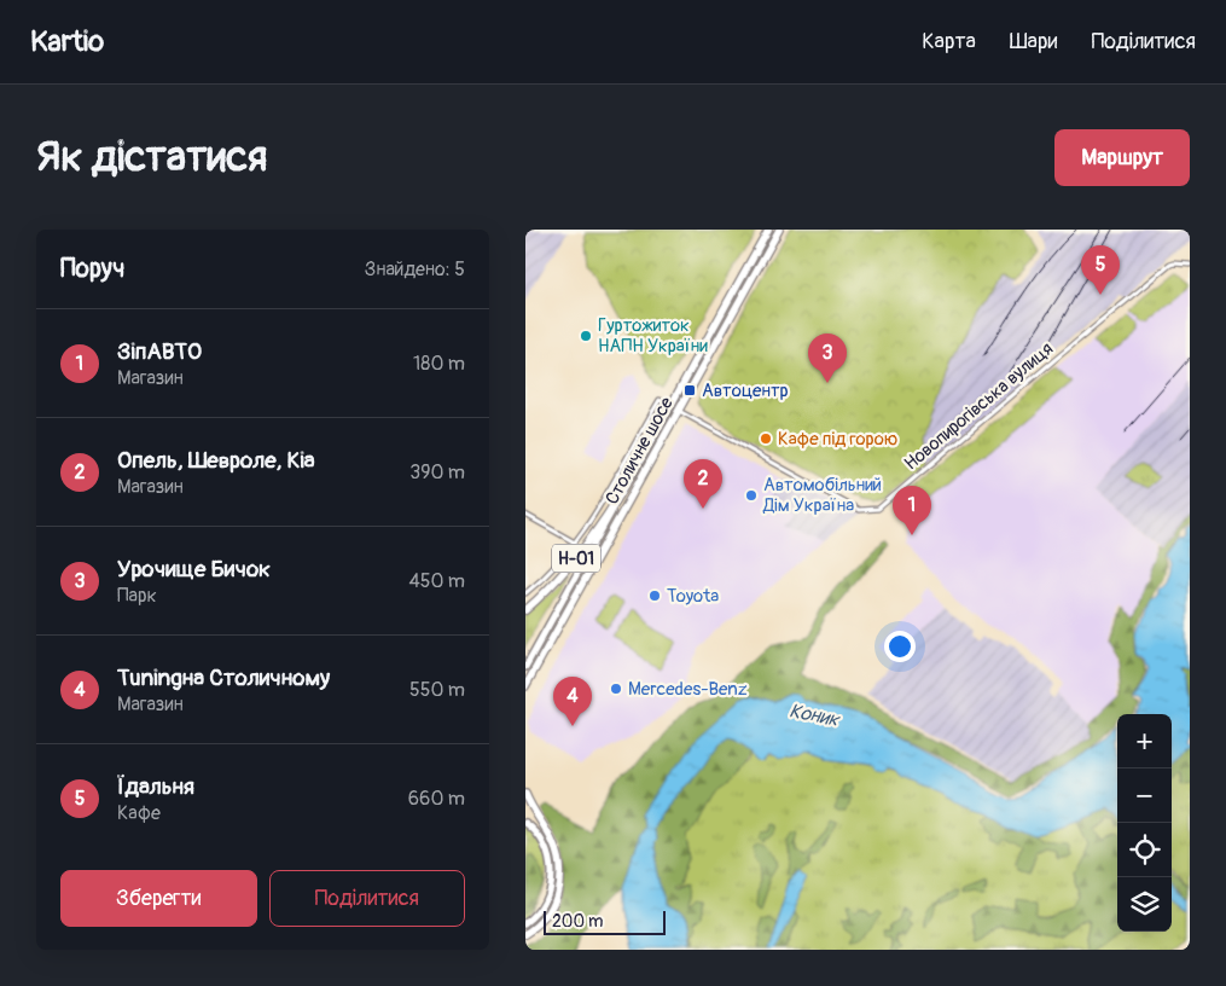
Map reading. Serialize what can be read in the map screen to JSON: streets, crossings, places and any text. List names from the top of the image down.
{
  "streets": {
    "highway": ["Столичне шосе", "Н-01"],
    "street": ["Новопирогівська вулиця"]
  },
  "crossings": [
    ["Новопирогівська вулиця", "Столичне шосе"],
    ["Столичне шосе", "Н-01"]
  ],
  "water": ["Коник"],
  "places": {
    "other": [
      "Гуртожиток НАПН України",
      "Кафе під горою",
      "Автомобільний Дім Україна",
      "Toyota",
      "Mercedes-Benz"
    ],
    "transit": ["Автоцентр"]
  },
  "scale_bar": "200 m",
  "page": {
    "header": "Kartio",
    "nav": ["Карта", "Шари", "Поділитися"],
    "buttons": [
      "Маршрут",
      ["Зберегти", "Поділитися"]
    ],
    "title": "Як дістатися",
    "heading": ["Поруч", "Знайдено: 5"],
    "pins": [
      "5",
      "3",
      "2",
      "1",
      "4"
    ],
    "list": [
      {
        "mark": "1",
        "name": "ЗіпАВТО",
        "note": "Магазин",
        "value": "180 m"
      },
      {
        "mark": "2",
        "name": "Опель, Шевроле, Кіа",
        "note": "Магазин",
        "value": "390 m"
      },
      {
        "mark": "3",
        "name": "Урочище Бичок",
        "note": "Парк",
        "value": "450 m"
      },
      {
        "mark": "4",
        "name": "Tuningна Столичному",
        "note": "Магазин",
        "value": "550 m"
      },
      {
        "mark": "5",
        "name": "Їдальня",
        "note": "Кафе",
        "value": "660 m"
      }
    ],
    "map_buttons": ["+", "−"],
    "scale": "200 m"
  }
}
